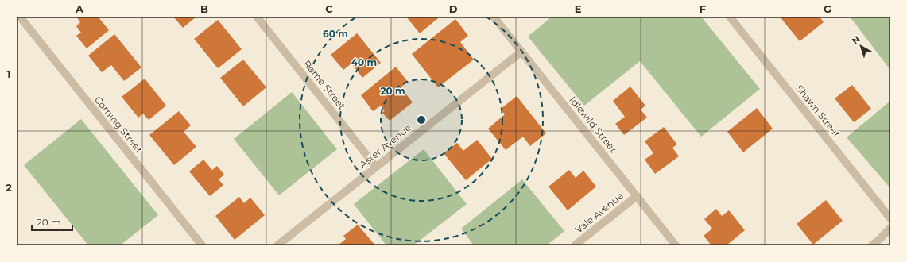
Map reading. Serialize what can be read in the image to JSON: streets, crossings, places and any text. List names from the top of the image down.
{
  "streets": {
    "street": [
      "Rome Street",
      "Shawn Street",
      "Corning Street",
      "Idlewild Street",
      "Aster Avenue",
      "Vale Avenue"
    ]
  },
  "crossings": [
    ["Rome Street", "Aster Avenue"],
    ["Idlewild Street", "Aster Avenue"],
    ["Idlewild Street", "Vale Avenue"]
  ],
  "scale_bar": "20 m",
  "north": "top left",
  "grid": {
    "columns": [
      "A",
      "B",
      "C",
      "D",
      "E",
      "F",
      "G"
    ],
    "rows": ["1", "2"]
  },
  "rings": ["60 m", "40 m", "20 m"]
}
